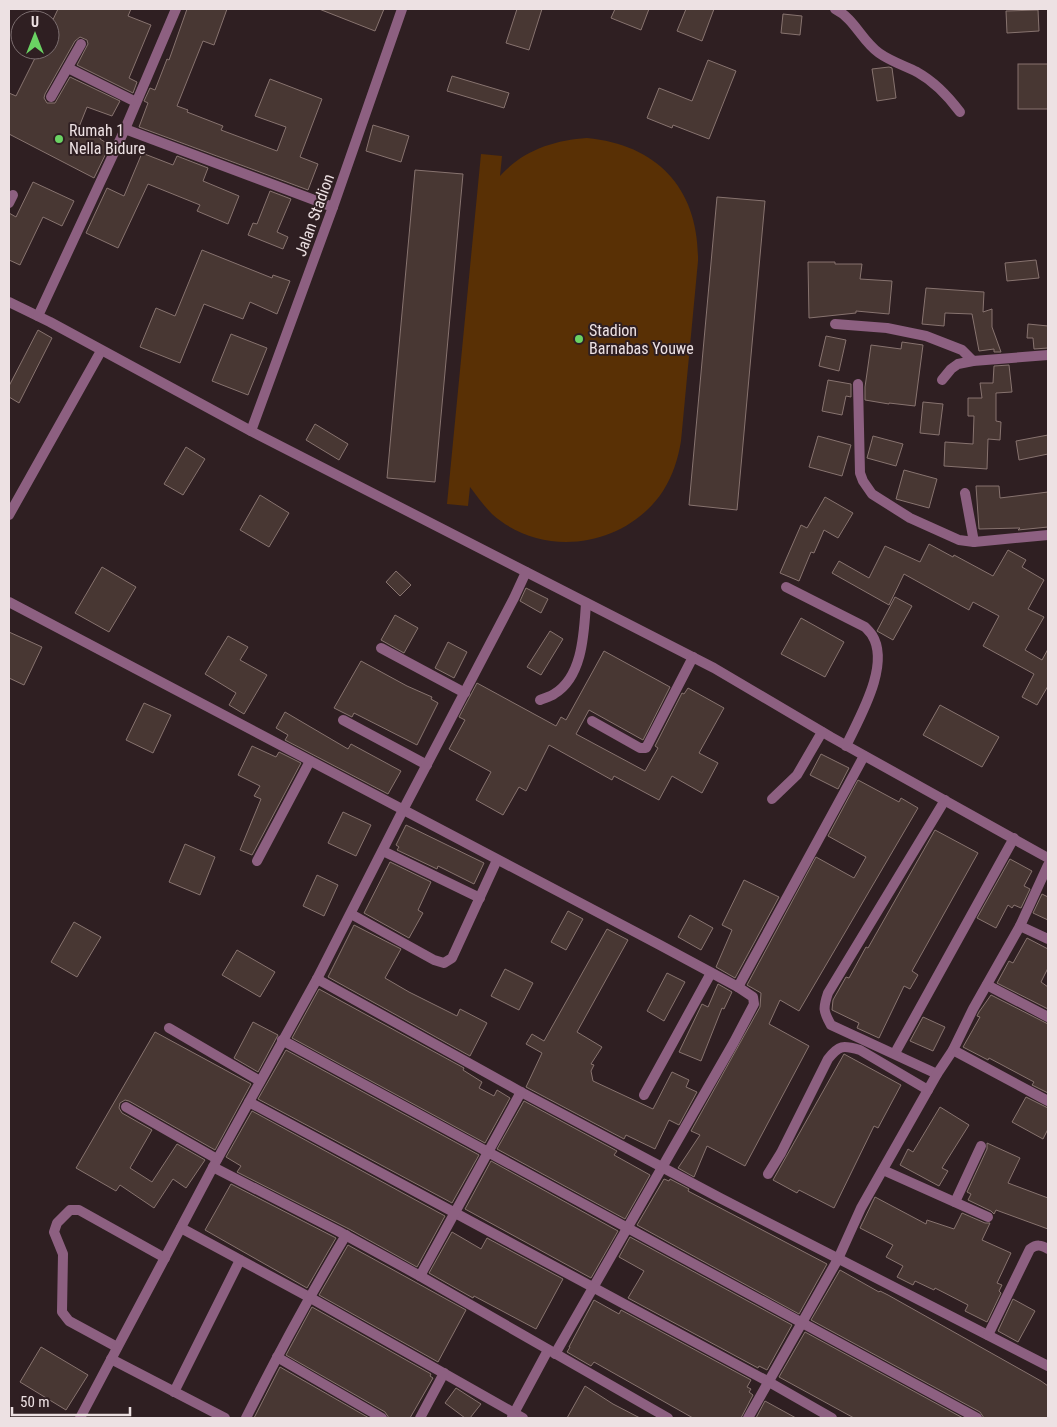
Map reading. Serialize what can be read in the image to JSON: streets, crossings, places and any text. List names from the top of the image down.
{
  "streets": {
    "street": ["Jalan Stadion"]
  },
  "places": ["Rumah 1 Nella Bidure", "Stadion Barnabas Youwe"],
  "scale_bar": "50 m",
  "north": "top"
}
